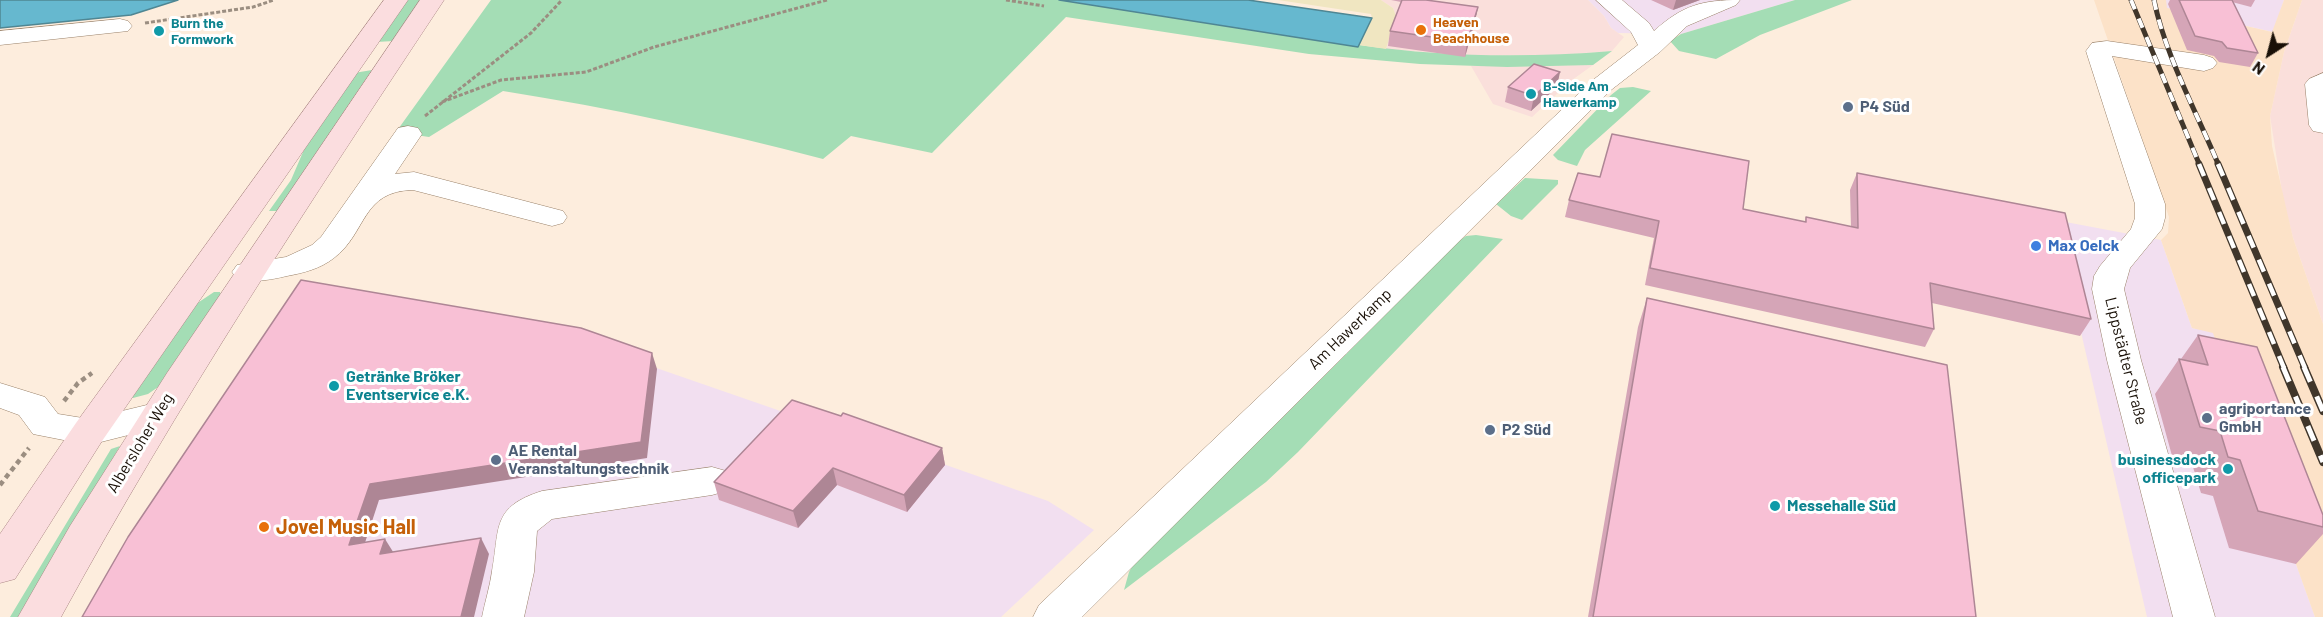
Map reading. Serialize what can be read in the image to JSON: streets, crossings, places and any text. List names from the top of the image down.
{
  "streets": {
    "main road": ["Albersloher Weg"],
    "street": ["Am Hawerkamp", "Lippstädter Straße"]
  },
  "places": [
    "Heaven Beachhouse",
    "Burn the Formwork",
    "B-Side Am Hawerkamp",
    "P4 Süd",
    "Max Oelck",
    "Getränke Bröker Eventservice e.K.",
    "agriportance GmbH",
    "P2 Süd",
    "AE Rental Veranstaltungstechnik",
    "businessdock officepark",
    "Messehalle Süd",
    "Jovel Music Hall"
  ],
  "north": "bottom left"
}
